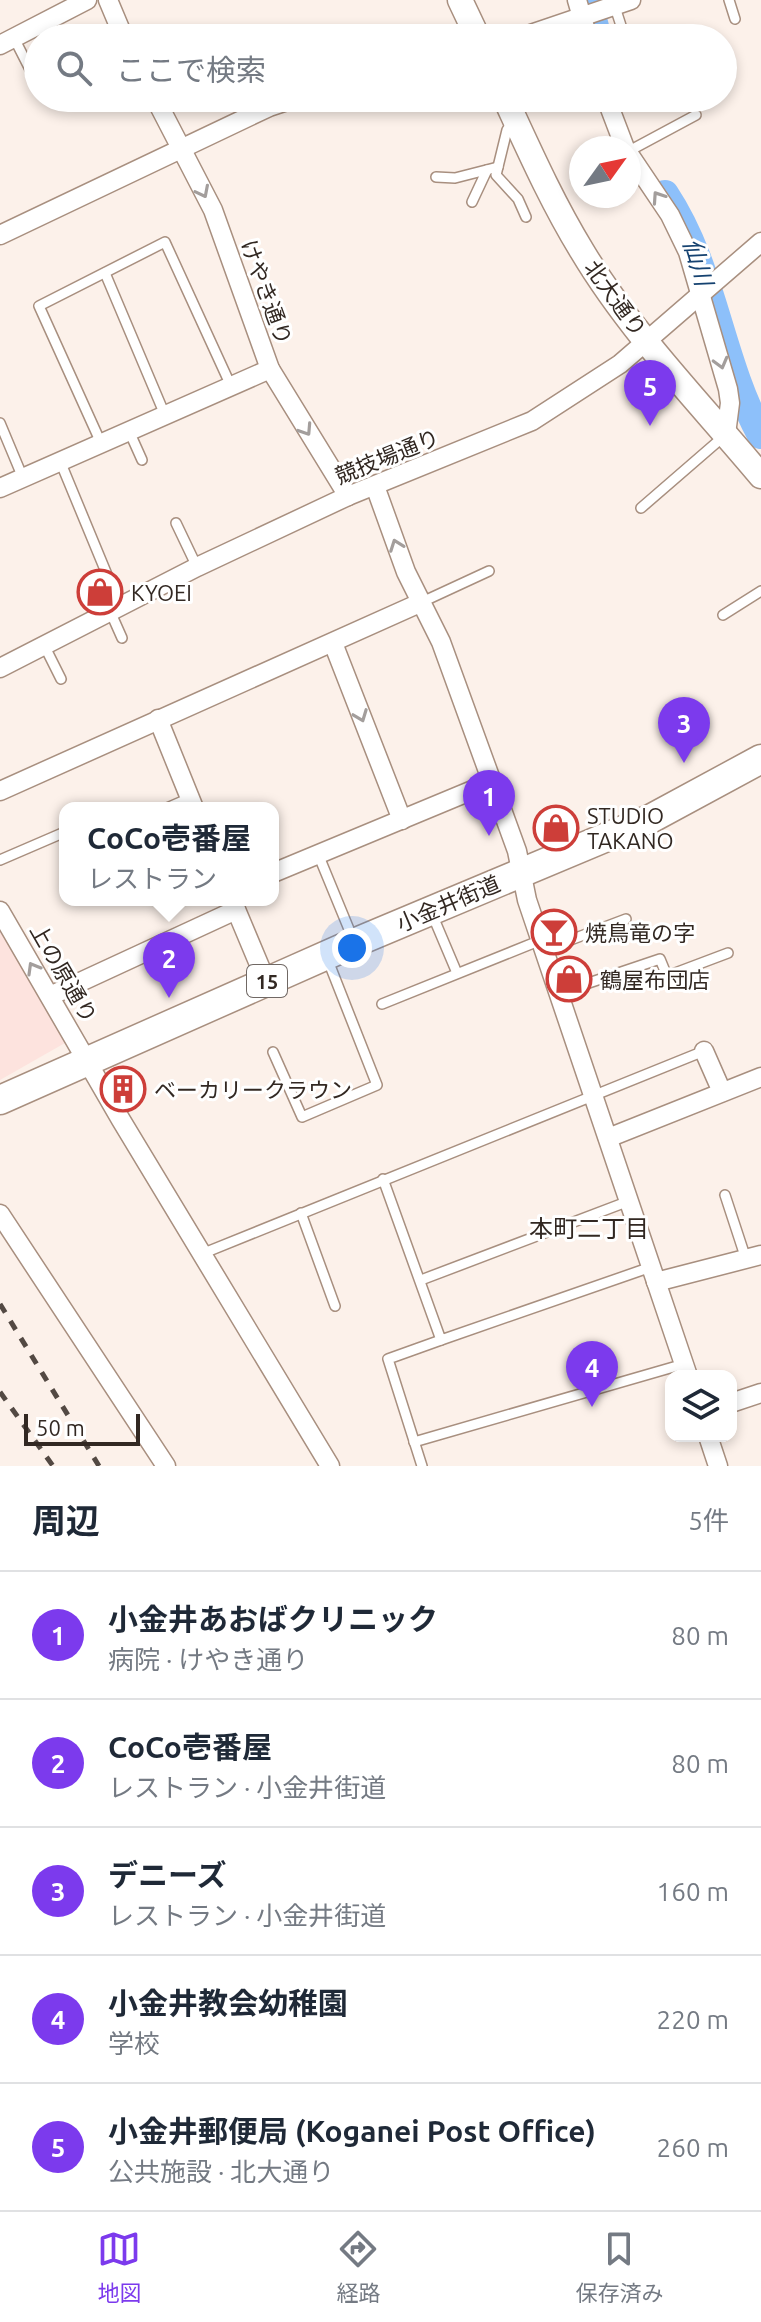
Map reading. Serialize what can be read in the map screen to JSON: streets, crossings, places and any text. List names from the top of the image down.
{
  "streets": {
    "main road": ["小金井街道", "15"],
    "street": [
      "けやき通り",
      "北大通り",
      "競技場通り",
      "上の原通り"
    ]
  },
  "crossings": [
    ["けやき通り", "競技場通り"],
    ["北大通り", "競技場通り"],
    ["小金井街道", "上の原通り"]
  ],
  "one_way": ["けやき通り"],
  "districts": ["本町二丁目"],
  "water": ["仙川"],
  "places": {
    "shop": ["KYOEI", "STUDIO TAKANO", "鶴屋布団店"],
    "bar": ["焼鳥竜の字"],
    "building": ["ベーカリークラウン"]
  },
  "scale_bar": "50 m",
  "north": "top right",
  "page": {
    "search": "ここで検索",
    "pins": [
      "5",
      "3",
      "1",
      "2",
      "4"
    ],
    "popup": ["CoCo壱番屋", "レストラン"],
    "scale": "50 m",
    "heading": ["周辺", "5件"],
    "list": [
      {
        "mark": "1",
        "name": "小金井あおばクリニック",
        "note": "病院 · けやき通り",
        "value": "80 m"
      },
      {
        "mark": "2",
        "name": "CoCo壱番屋",
        "note": "レストラン · 小金井街道",
        "value": "80 m"
      },
      {
        "mark": "3",
        "name": "デニーズ",
        "note": "レストラン · 小金井街道",
        "value": "160 m"
      },
      {
        "mark": "4",
        "name": "小金井教会幼稚園",
        "note": "学校",
        "value": "220 m"
      },
      {
        "mark": "5",
        "name": "小金井郵便局 (Koganei Post Office)",
        "note": "公共施設 · 北大通り",
        "value": "260 m"
      }
    ],
    "nav": ["地図", "経路", "保存済み"]
  }
}
